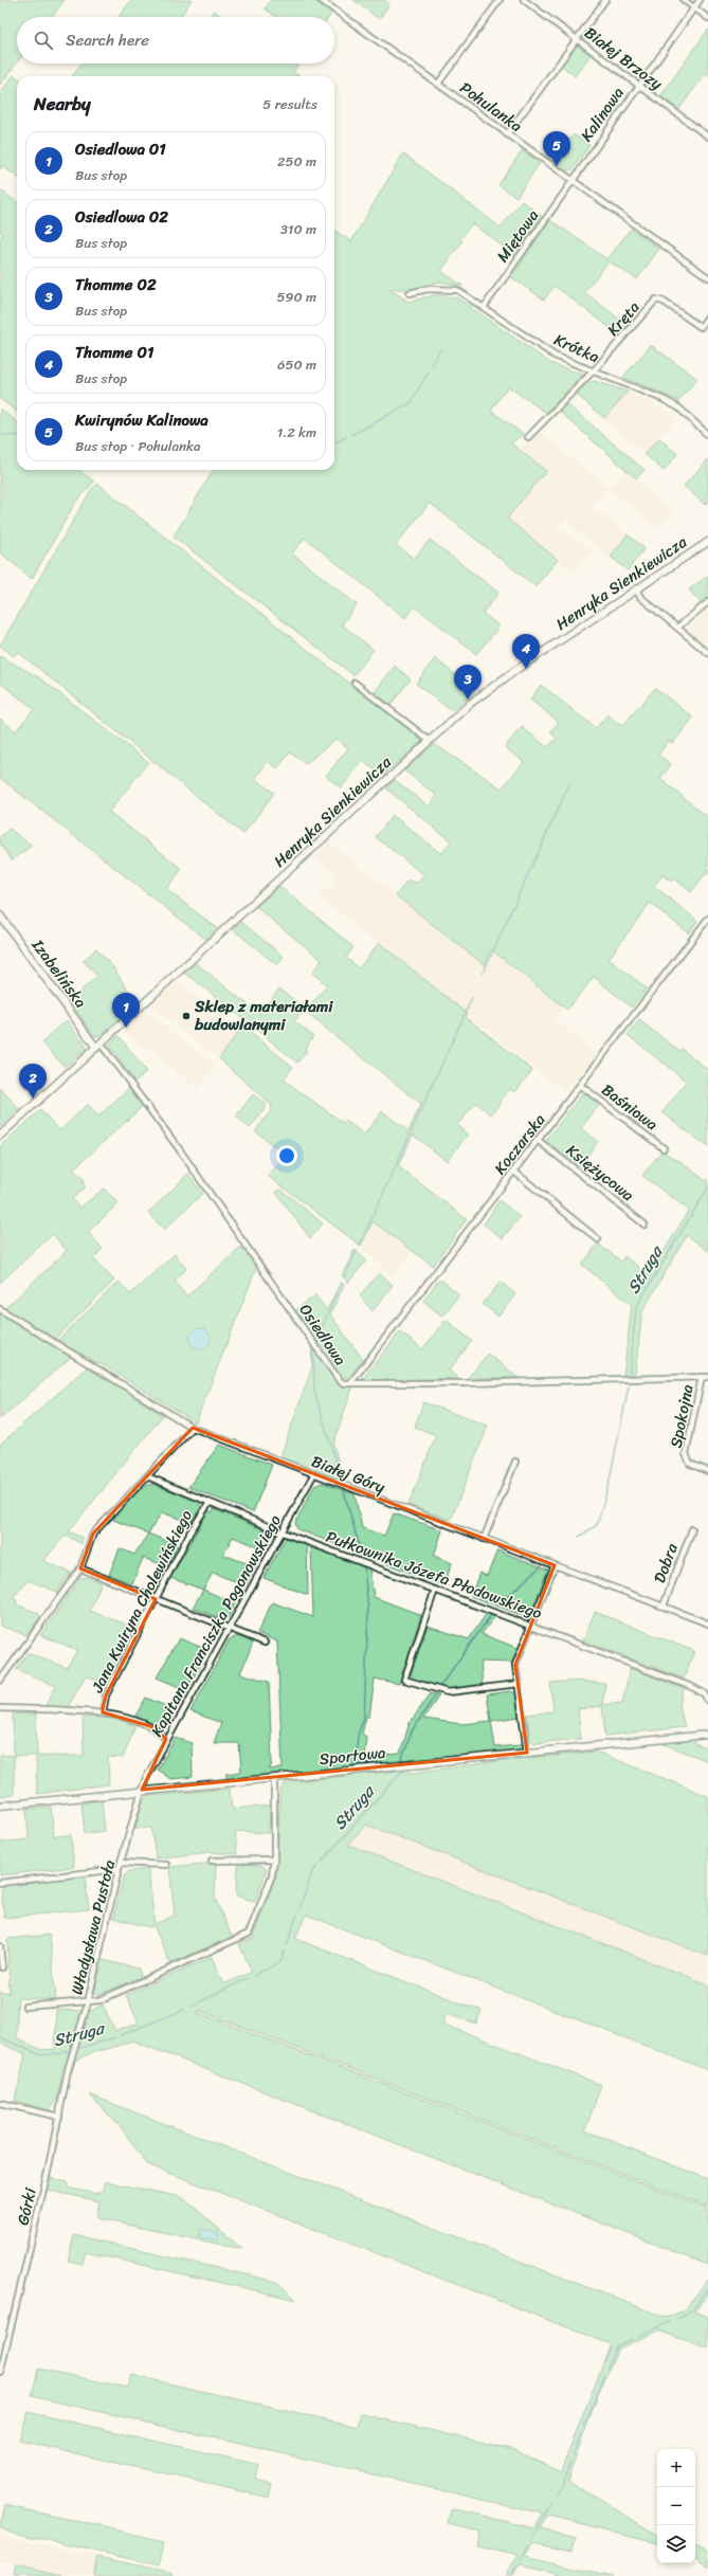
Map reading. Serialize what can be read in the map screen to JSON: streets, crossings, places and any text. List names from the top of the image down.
{
  "streets": {
    "street": [
      "Białej Brzozy",
      "Pohulanka",
      "Kalinowa",
      "Miętowa",
      "Kręta",
      "Krótka",
      "Henryka Sienkiewicza",
      "Izabelińska",
      "Baśniowa",
      "Koczarska",
      "Księżycowa",
      "Osiedlowa",
      "Spokojna",
      "Białej Góry",
      "Dobra",
      "Pułkownika Józefa Płodowskiego",
      "Jana Kwiryna Cholewińskiego",
      "Kapitana Franciszka Pogonowskiego",
      "Sportowa",
      "Władysława Pustoła",
      "Górki"
    ]
  },
  "crossings": [
    ["Białej Brzozy", "Kalinowa"],
    ["Pohulanka", "Kalinowa"],
    ["Pohulanka", "Miętowa"],
    ["Kalinowa", "Miętowa"],
    ["Miętowa", "Krótka"],
    ["Kręta", "Krótka"],
    ["Henryka Sienkiewicza", "Izabelińska"],
    ["Henryka Sienkiewicza", "Osiedlowa"],
    ["Izabelińska", "Osiedlowa"],
    ["Baśniowa", "Koczarska"],
    ["Koczarska", "Księżycowa"],
    ["Koczarska", "Osiedlowa"],
    ["Osiedlowa", "Spokojna"],
    ["Białej Góry", "Dobra"],
    ["Białej Góry", "Kapitana Franciszka Pogonowskiego"],
    ["Pułkownika Józefa Płodowskiego", "Jana Kwiryna Cholewińskiego"],
    ["Pułkownika Józefa Płodowskiego", "Kapitana Franciszka Pogonowskiego"],
    ["Kapitana Franciszka Pogonowskiego", "Sportowa"],
    ["Kapitana Franciszka Pogonowskiego", "Władysława Pustoła"],
    ["Sportowa", "Władysława Pustoła"],
    ["Władysława Pustoła", "Górki"]
  ],
  "water": ["Struga"],
  "places": ["Sklep z materiałami budowlanymi"],
  "page": {
    "search": "Search here",
    "heading": ["Nearby", "5 results"],
    "pins": [
      "5",
      "4",
      "3",
      "1",
      "2"
    ],
    "list": [
      {
        "mark": "1",
        "name": "Osiedlowa 01",
        "note": "Bus stop",
        "value": "250 m"
      },
      {
        "mark": "2",
        "name": "Osiedlowa 02",
        "note": "Bus stop",
        "value": "310 m"
      },
      {
        "mark": "3",
        "name": "Thomme 02",
        "note": "Bus stop",
        "value": "590 m"
      },
      {
        "mark": "4",
        "name": "Thomme 01",
        "note": "Bus stop",
        "value": "650 m"
      },
      {
        "mark": "5",
        "name": "Kwirynów Kalinowa",
        "note": "Bus stop · Pohulanka",
        "value": "1.2 km"
      }
    ],
    "map_buttons": ["+", "−"]
  }
}
